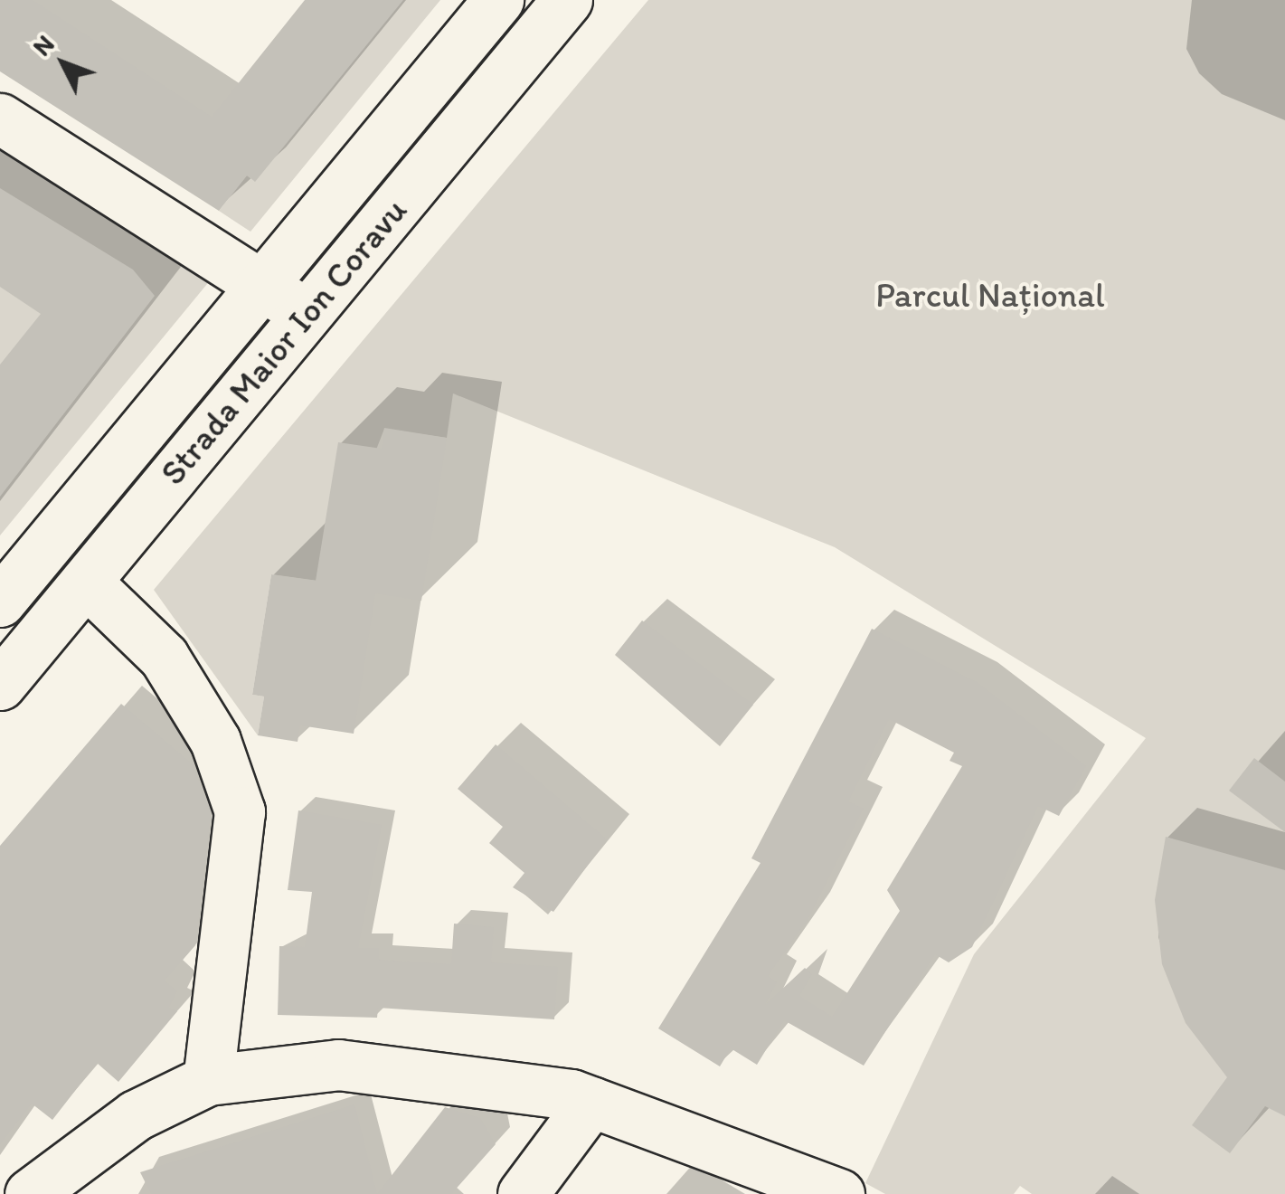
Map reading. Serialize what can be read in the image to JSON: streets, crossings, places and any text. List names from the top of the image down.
{
  "streets": {
    "street": ["Strada Maior Ion Coravu"]
  },
  "parks": ["Parcul Național"],
  "north": "top left"
}
